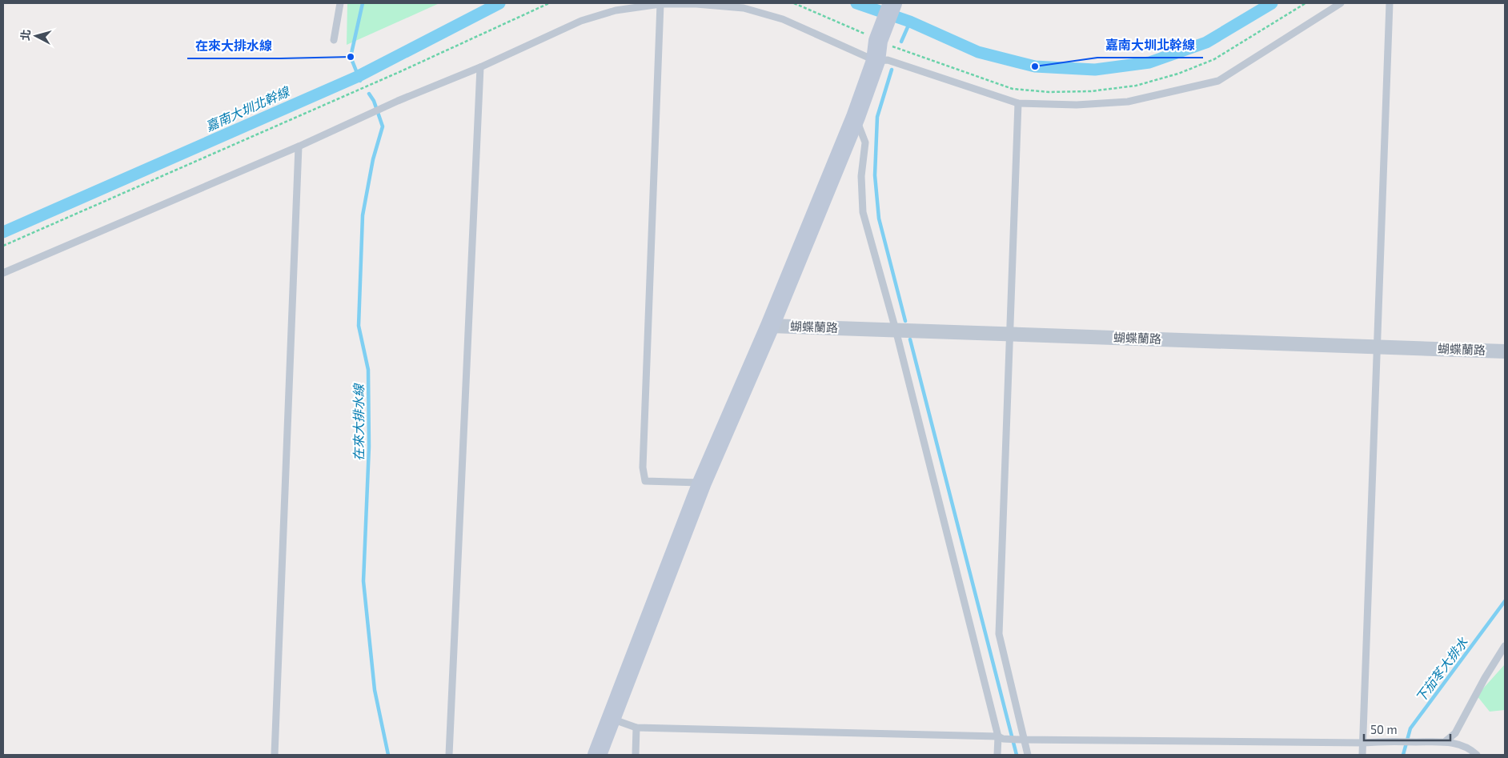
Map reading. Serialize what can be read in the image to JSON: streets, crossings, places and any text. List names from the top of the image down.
{
  "streets": {
    "street": ["蝴蝶蘭路"]
  },
  "water": ["嘉南大圳北幹線", "在來大排水線", "下茄苳大排水"],
  "places": ["在來大排水線", "嘉南大圳北幹線"],
  "scale_bar": "50 m",
  "north": "left"
}
